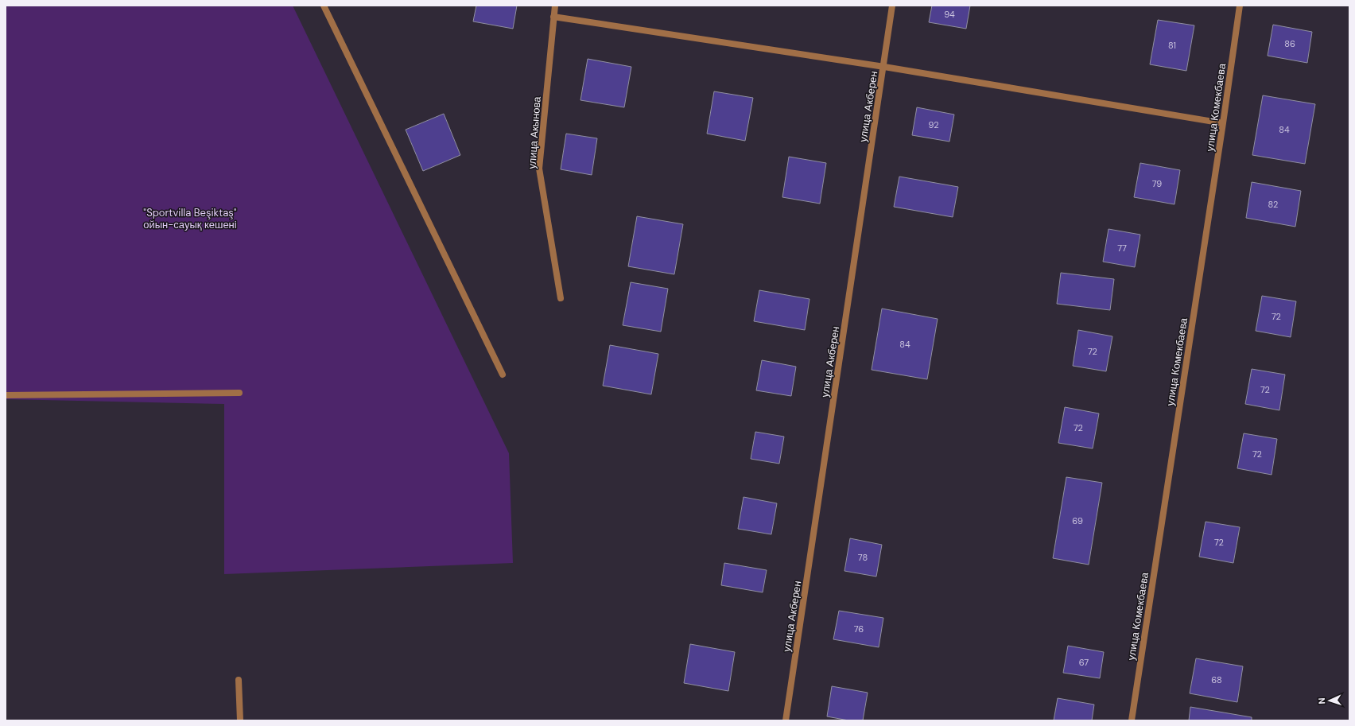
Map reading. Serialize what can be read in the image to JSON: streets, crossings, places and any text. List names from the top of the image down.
{
  "streets": {
    "street": ["улица Акберен", "улица Комекбаева", "улица Акынова"]
  },
  "parks": ["\"Sportvilla Beşiktaş\" ойын-сауық кешені"],
  "house_numbers": [
    "94",
    "86",
    "81",
    "92",
    "84",
    "79",
    "82",
    "77",
    "72",
    "84",
    "72",
    "72",
    "72",
    "72",
    "69",
    "72",
    "78",
    "76",
    "67",
    "68"
  ],
  "north": "left"
}
